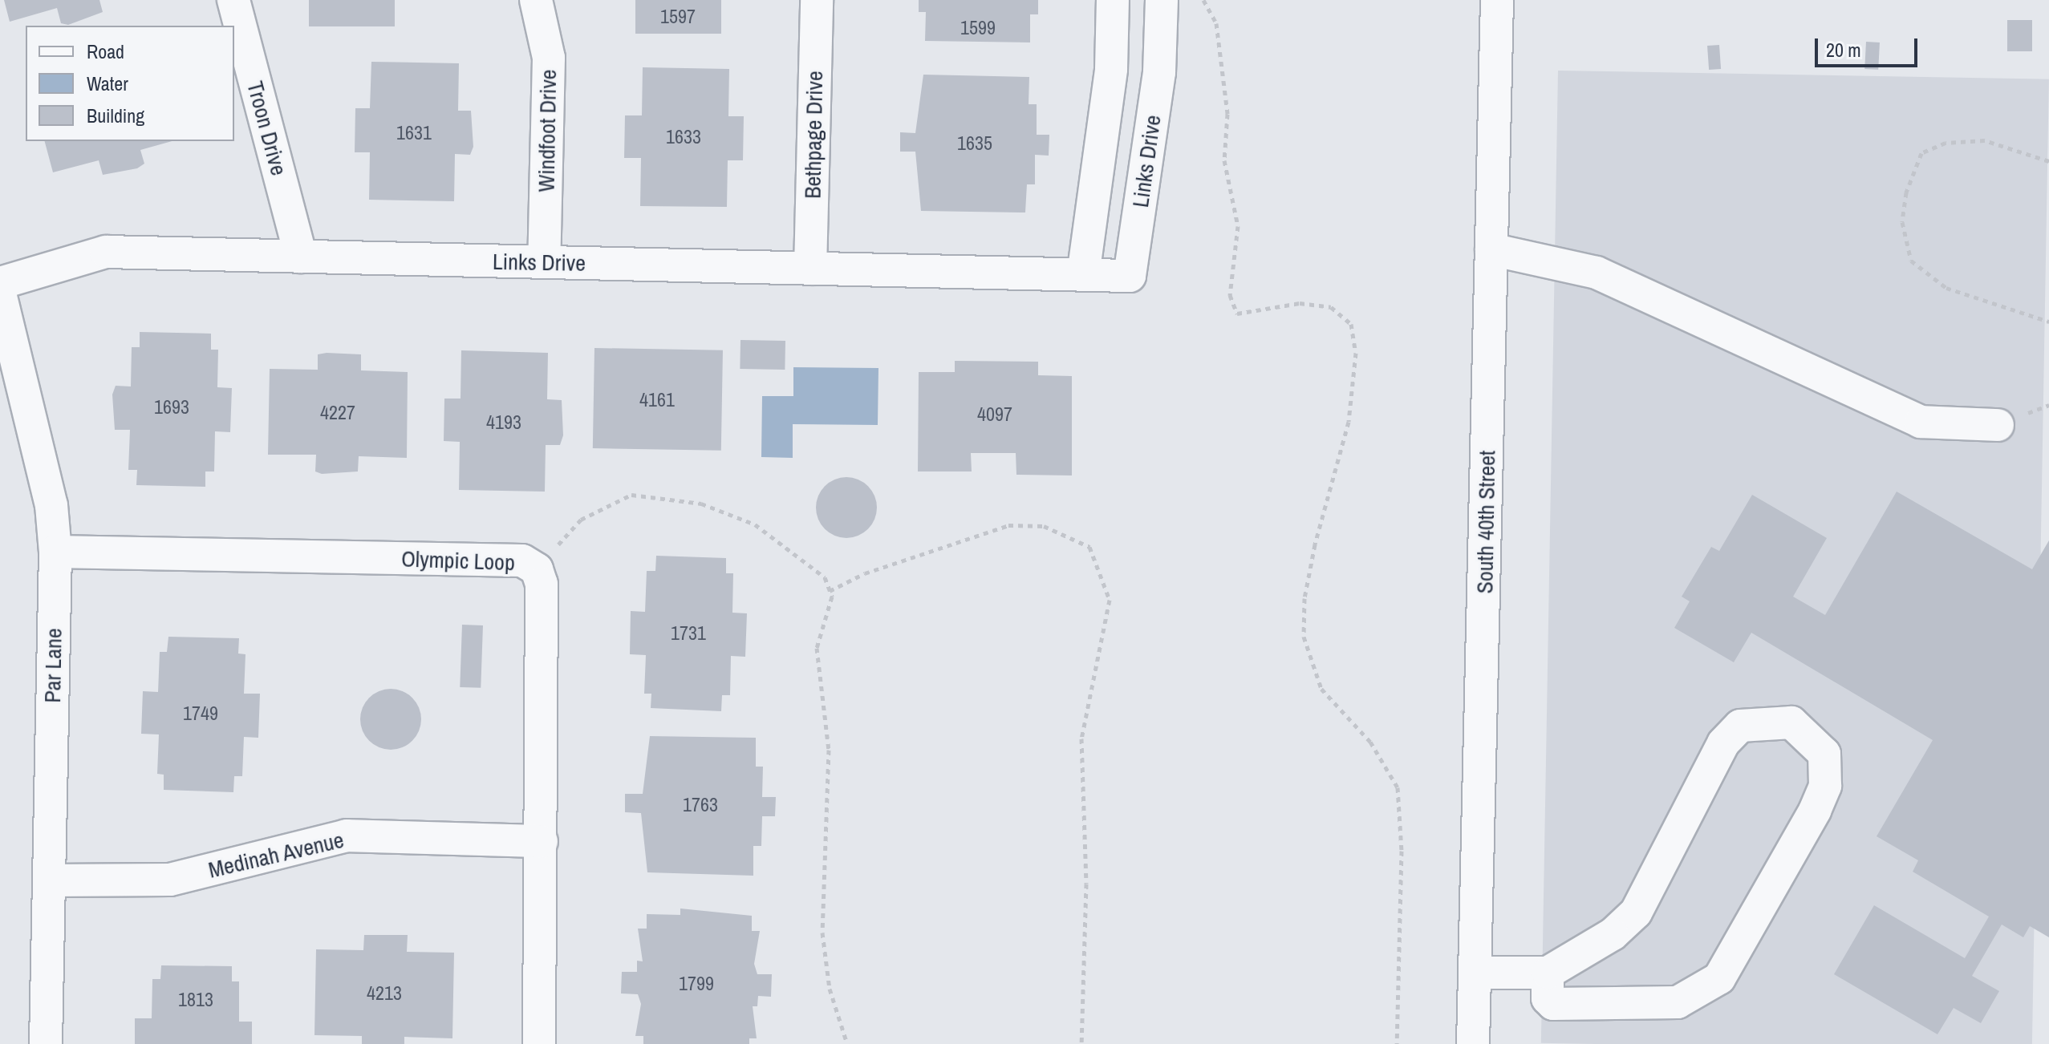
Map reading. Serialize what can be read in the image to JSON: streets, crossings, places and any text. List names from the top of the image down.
{
  "streets": {
    "street": [
      "Troon Drive",
      "Windfoot Drive",
      "Bethpage Drive",
      "Links Drive",
      "South 40th Street",
      "Olympic Loop",
      "Par Lane",
      "Medinah Avenue"
    ]
  },
  "crossings": [
    ["Troon Drive", "Links Drive"],
    ["Windfoot Drive", "Links Drive"],
    ["Bethpage Drive", "Links Drive"],
    ["Olympic Loop", "Par Lane"],
    ["Olympic Loop", "Medinah Avenue"],
    ["Par Lane", "Medinah Avenue"]
  ],
  "house_numbers": [
    "1597",
    "1599",
    "1631",
    "1633",
    "1635",
    "4161",
    "1693",
    "4227",
    "4097",
    "4193",
    "1731",
    "1749",
    "1763",
    "1799",
    "4213",
    "1813"
  ],
  "legend": ["Road", "Water", "Building"],
  "scale_bar": "20 m"
}
